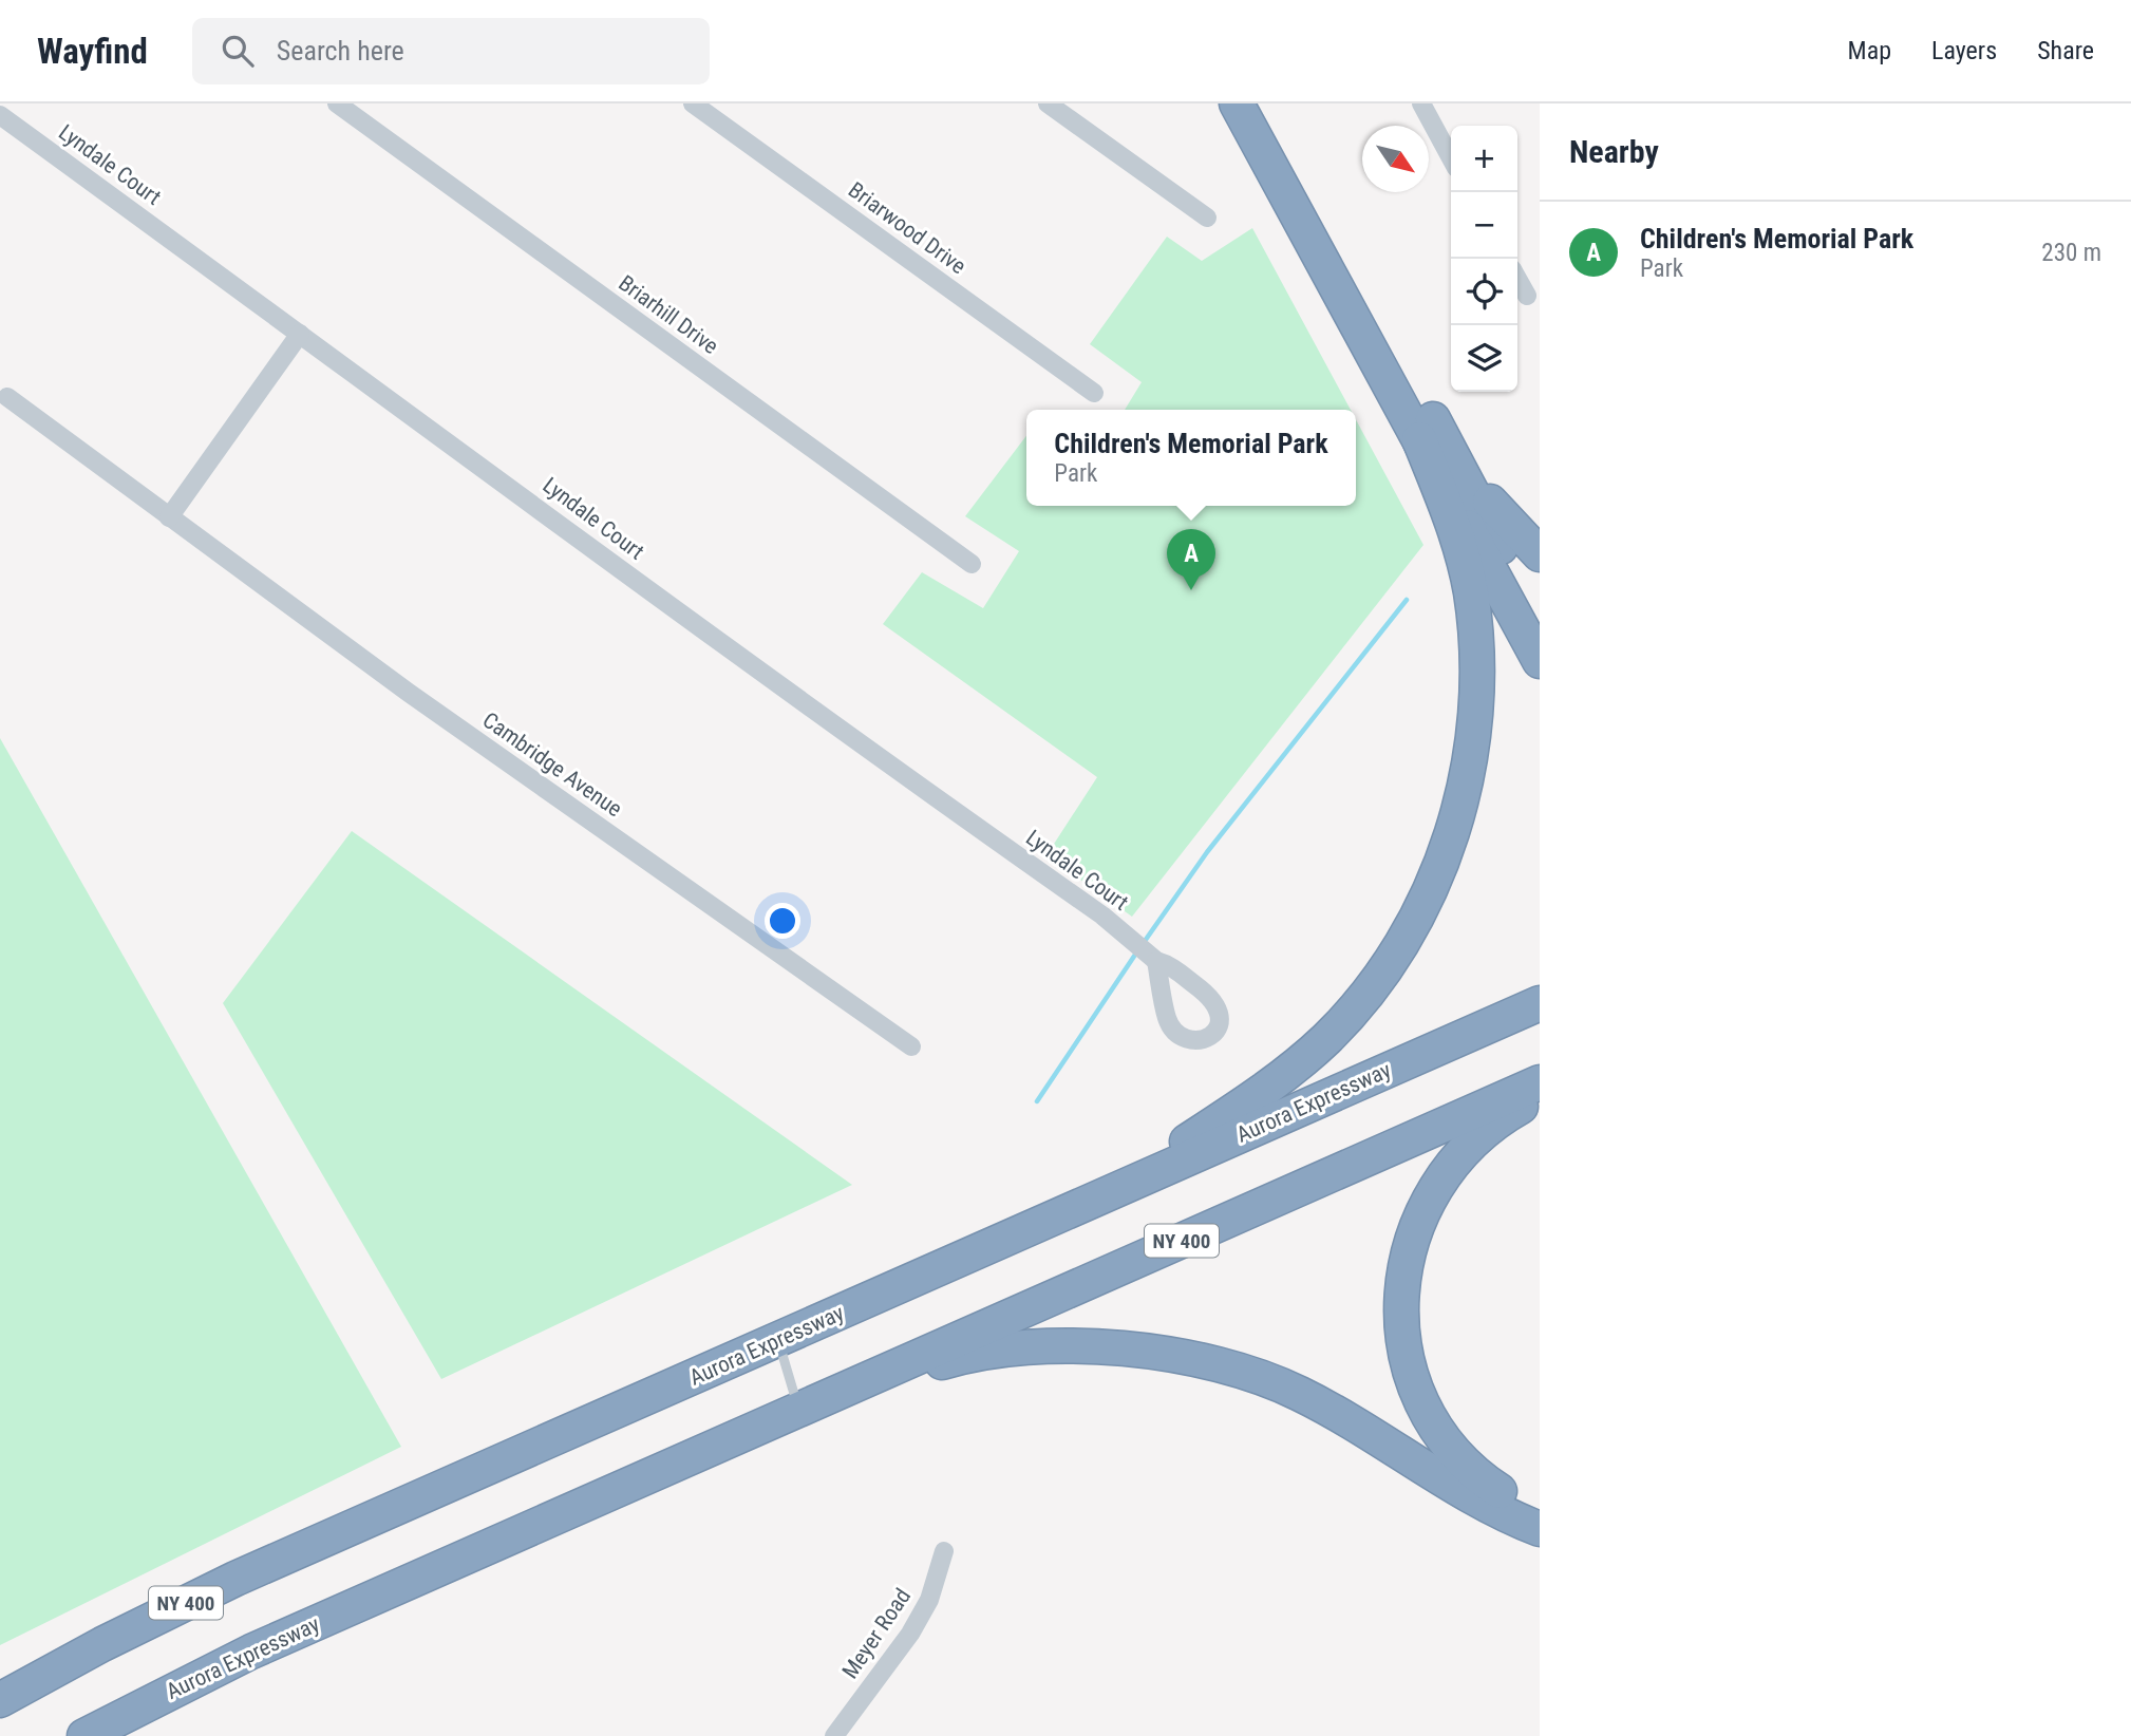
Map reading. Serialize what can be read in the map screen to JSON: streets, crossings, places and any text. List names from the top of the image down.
{
  "streets": {
    "highway": ["Aurora Expressway", "NY 400"],
    "street": [
      "Lyndale Court",
      "Briarwood Drive",
      "Briarhill Drive",
      "Cambridge Avenue",
      "Meyer Road"
    ]
  },
  "north": "bottom right",
  "page": {
    "header": "Wayfind",
    "search": "Search here",
    "nav": ["Map", "Layers", "Share"],
    "heading": "Nearby",
    "map_buttons": ["+", "−"],
    "list": [
      {
        "mark": "A",
        "name": "Children's Memorial Park",
        "note": "Park",
        "value": "230 m"
      }
    ],
    "popup": ["Children's Memorial Park", "Park"],
    "pins": "A"
  }
}
